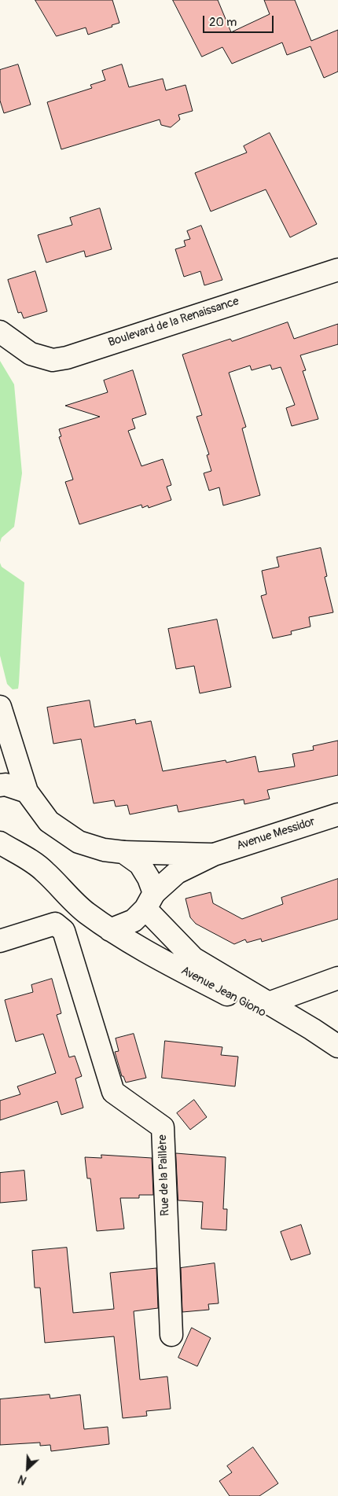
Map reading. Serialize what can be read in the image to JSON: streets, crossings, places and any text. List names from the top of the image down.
{
  "streets": {
    "street": [
      "Boulevard de la Renaissance",
      "Avenue Messidor",
      "Avenue Jean Giono",
      "Rue de la Paillère"
    ]
  },
  "crossings": [
    ["Avenue Messidor", "Avenue Jean Giono"]
  ],
  "scale_bar": "20 m",
  "north": "bottom left"
}
